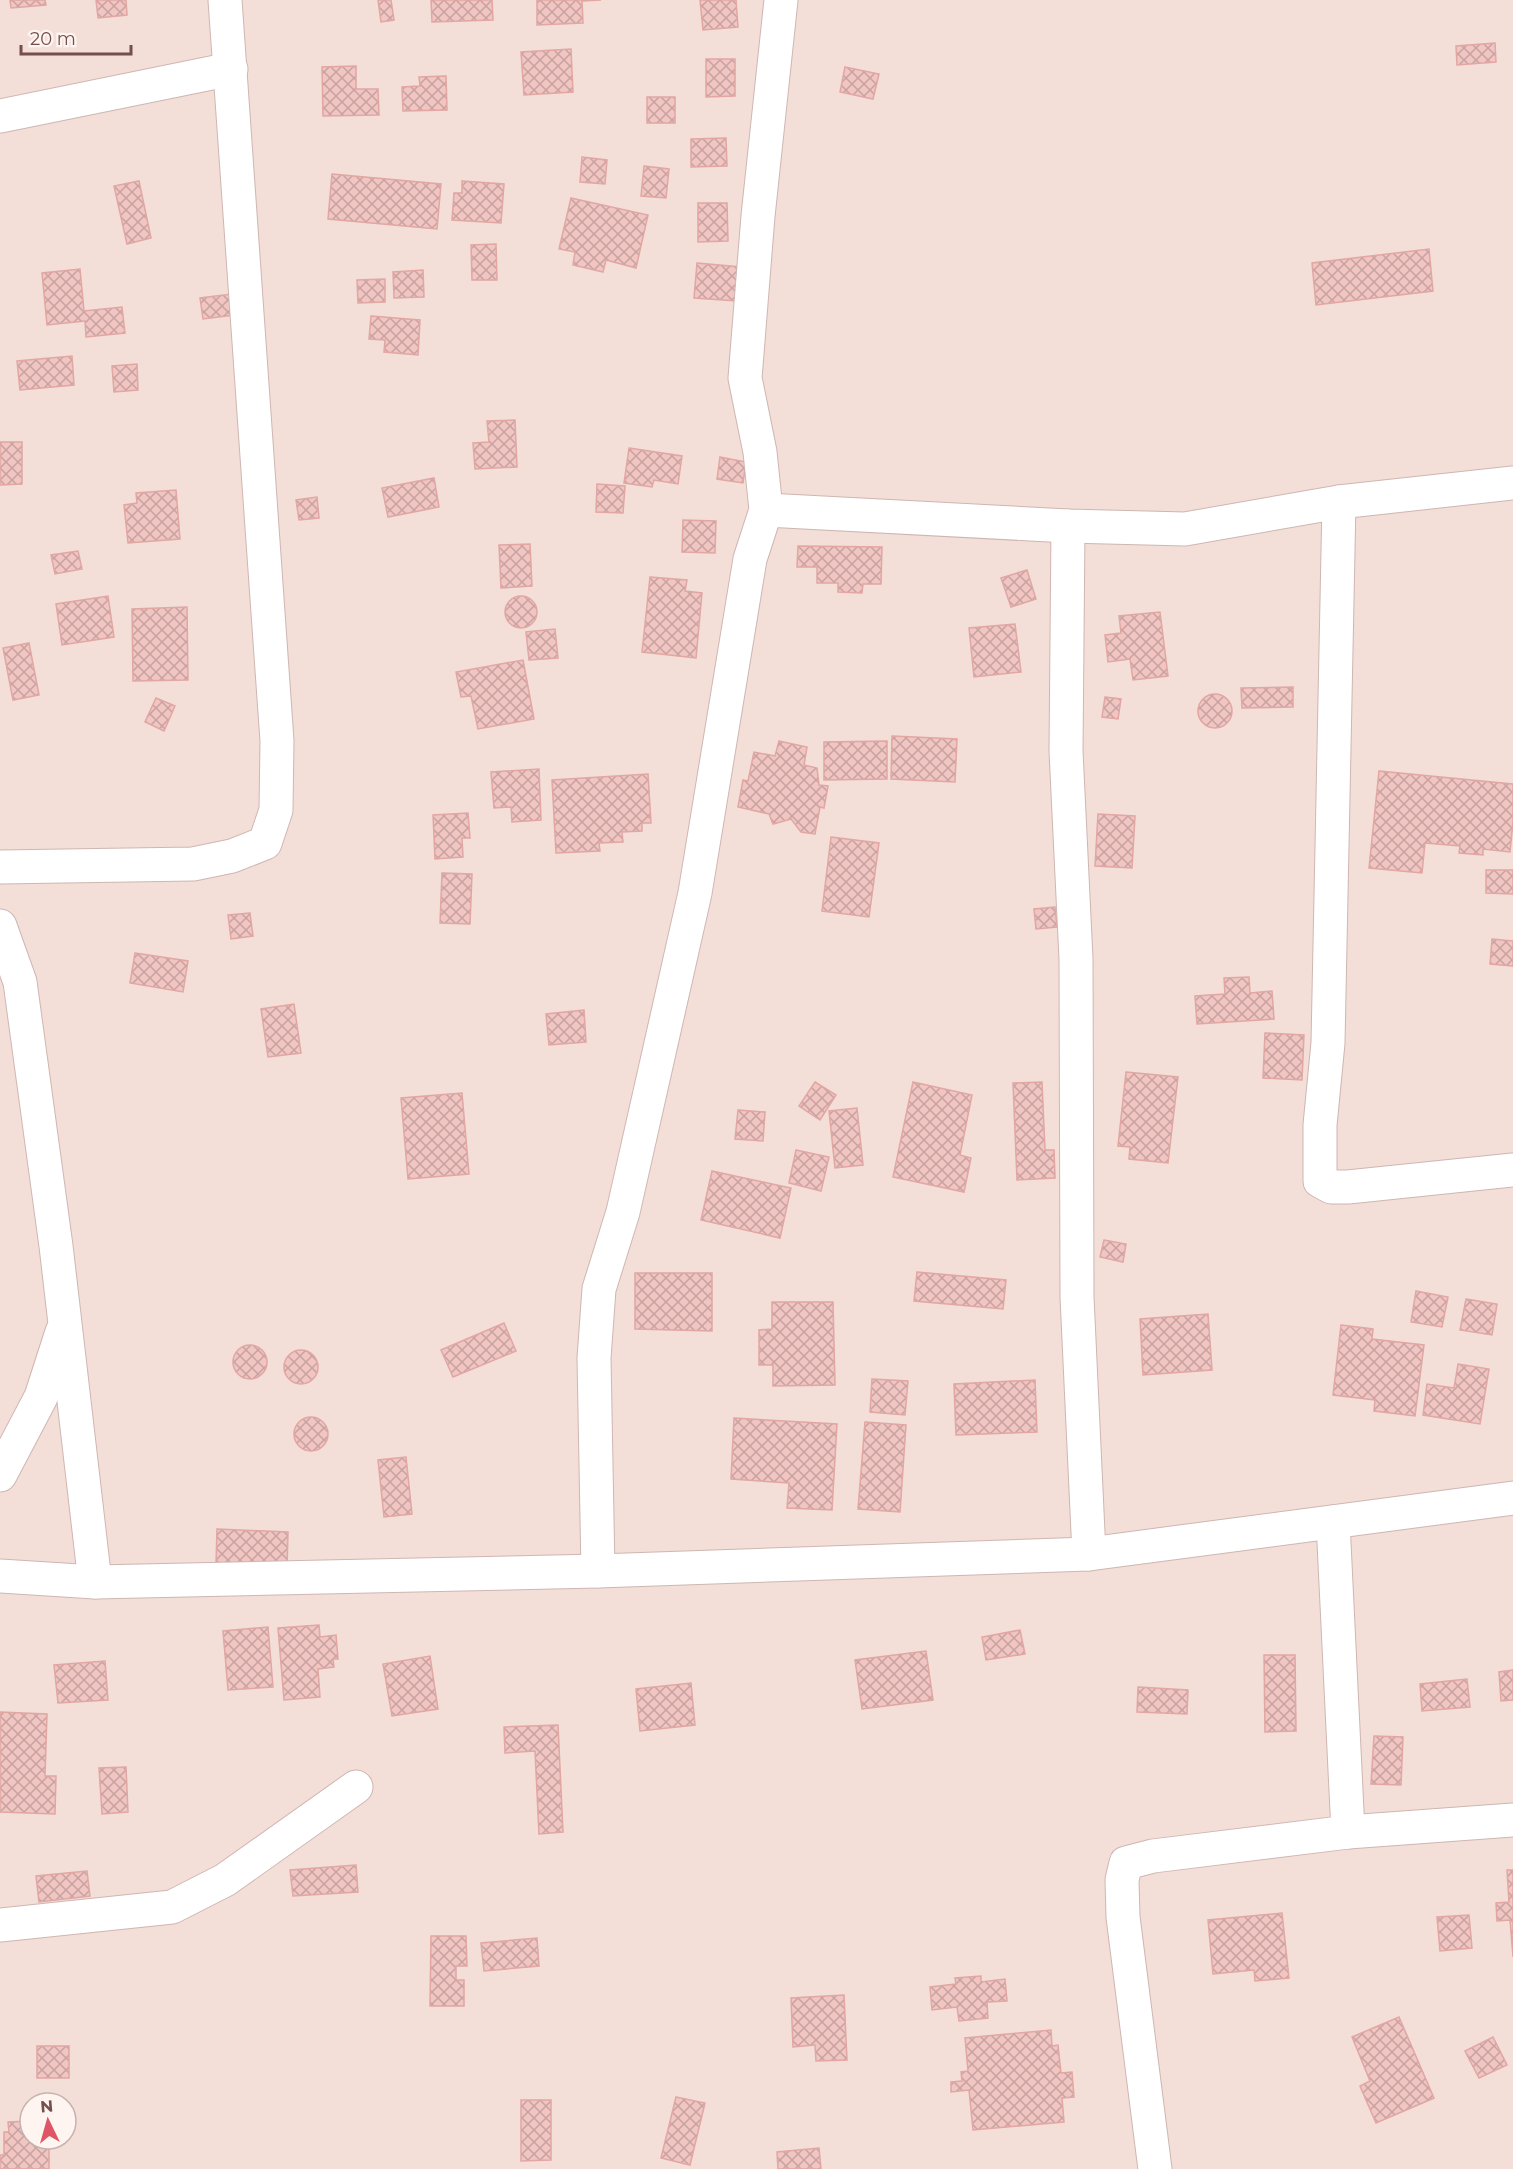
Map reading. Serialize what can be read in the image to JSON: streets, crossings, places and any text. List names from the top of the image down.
{
  "scale_bar": "20 m",
  "north": "top"
}
